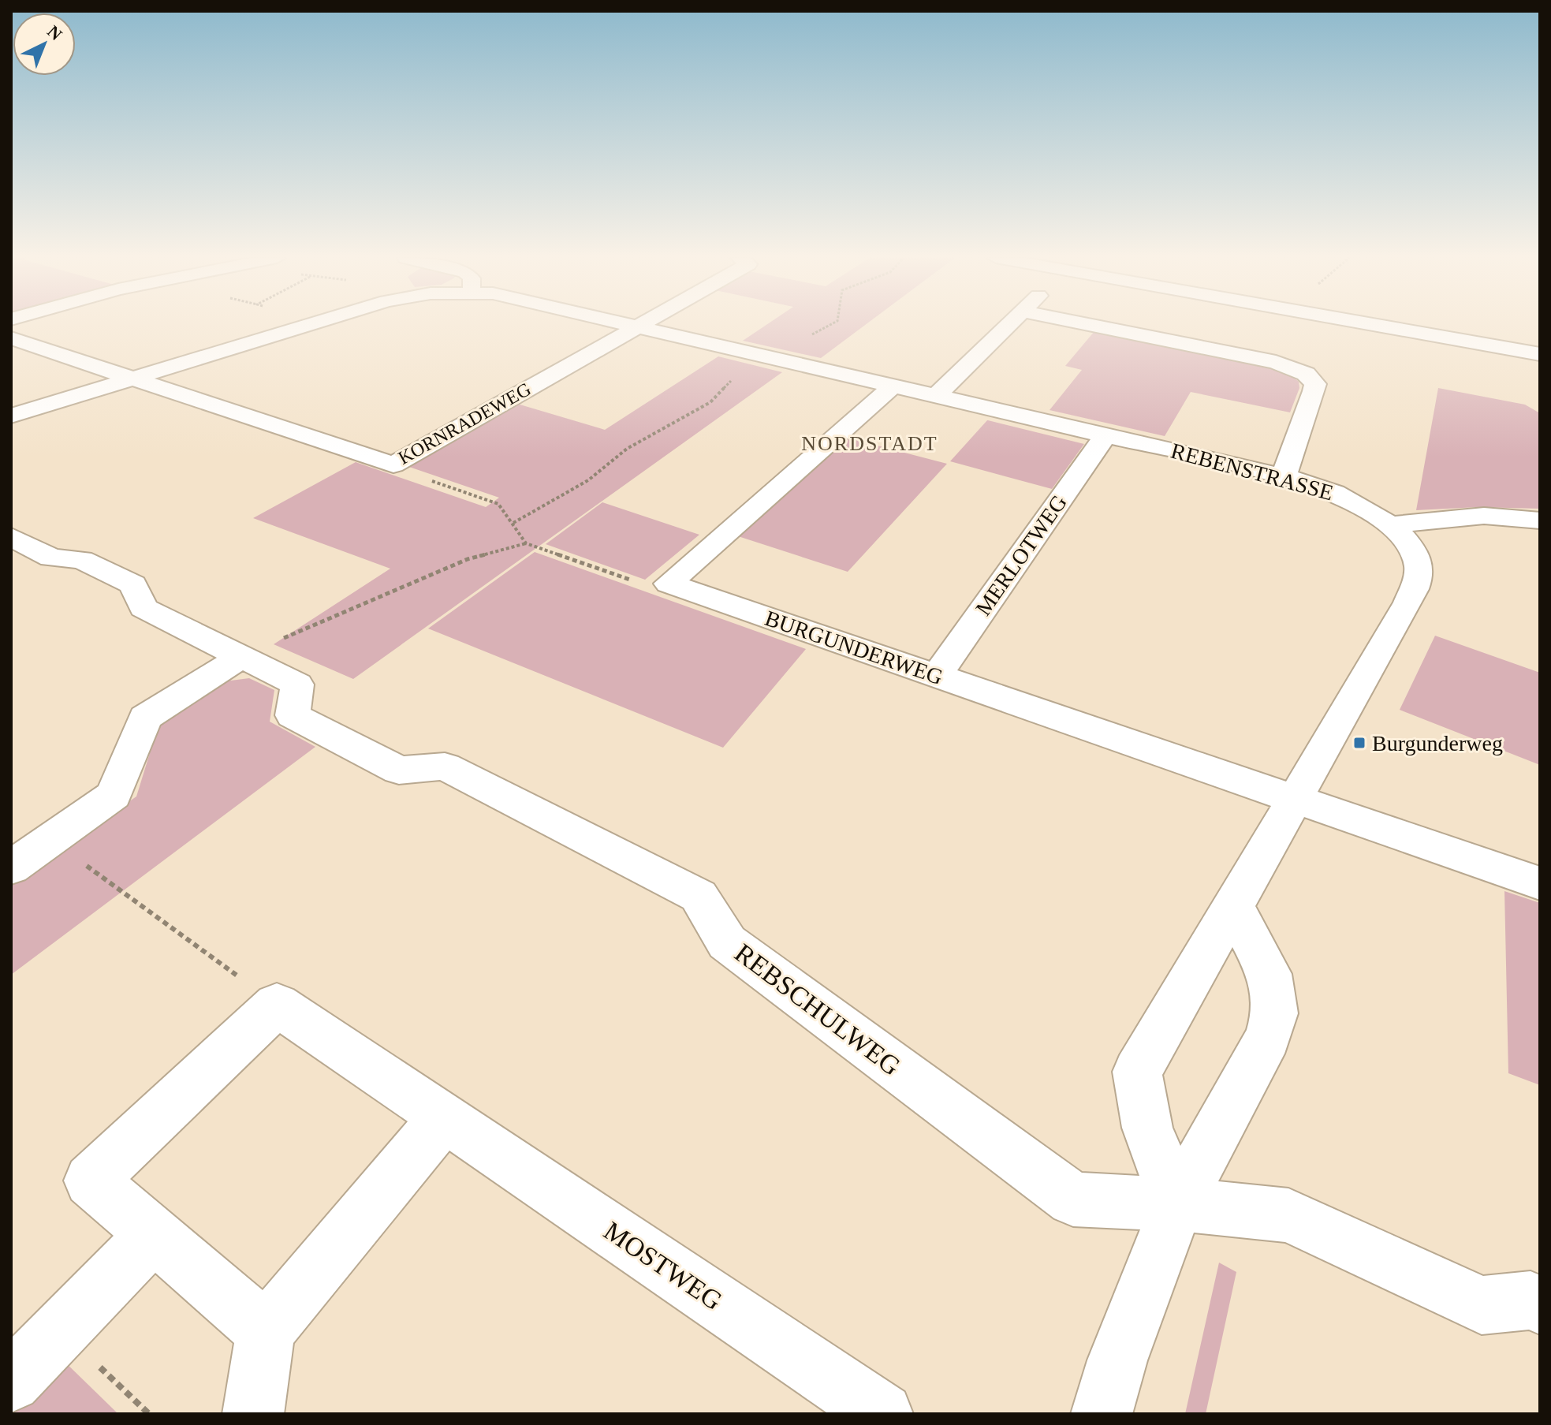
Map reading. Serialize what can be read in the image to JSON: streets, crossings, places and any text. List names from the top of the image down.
{
  "streets": {
    "street": [
      "KORNRADEWEG",
      "REBENSTRASSE",
      "MERLOTWEG",
      "BURGUNDERWEG",
      "REBSCHULWEG",
      "MOSTWEG"
    ]
  },
  "crossings": [
    ["KORNRADEWEG", "REBENSTRASSE"],
    ["REBENSTRASSE", "MERLOTWEG"],
    ["REBENSTRASSE", "BURGUNDERWEG"],
    ["REBENSTRASSE", "REBSCHULWEG"],
    ["MERLOTWEG", "BURGUNDERWEG"]
  ],
  "districts": ["NORDSTADT"],
  "places": {
    "transit": ["Burgunderweg"]
  },
  "north": "top right"
}
